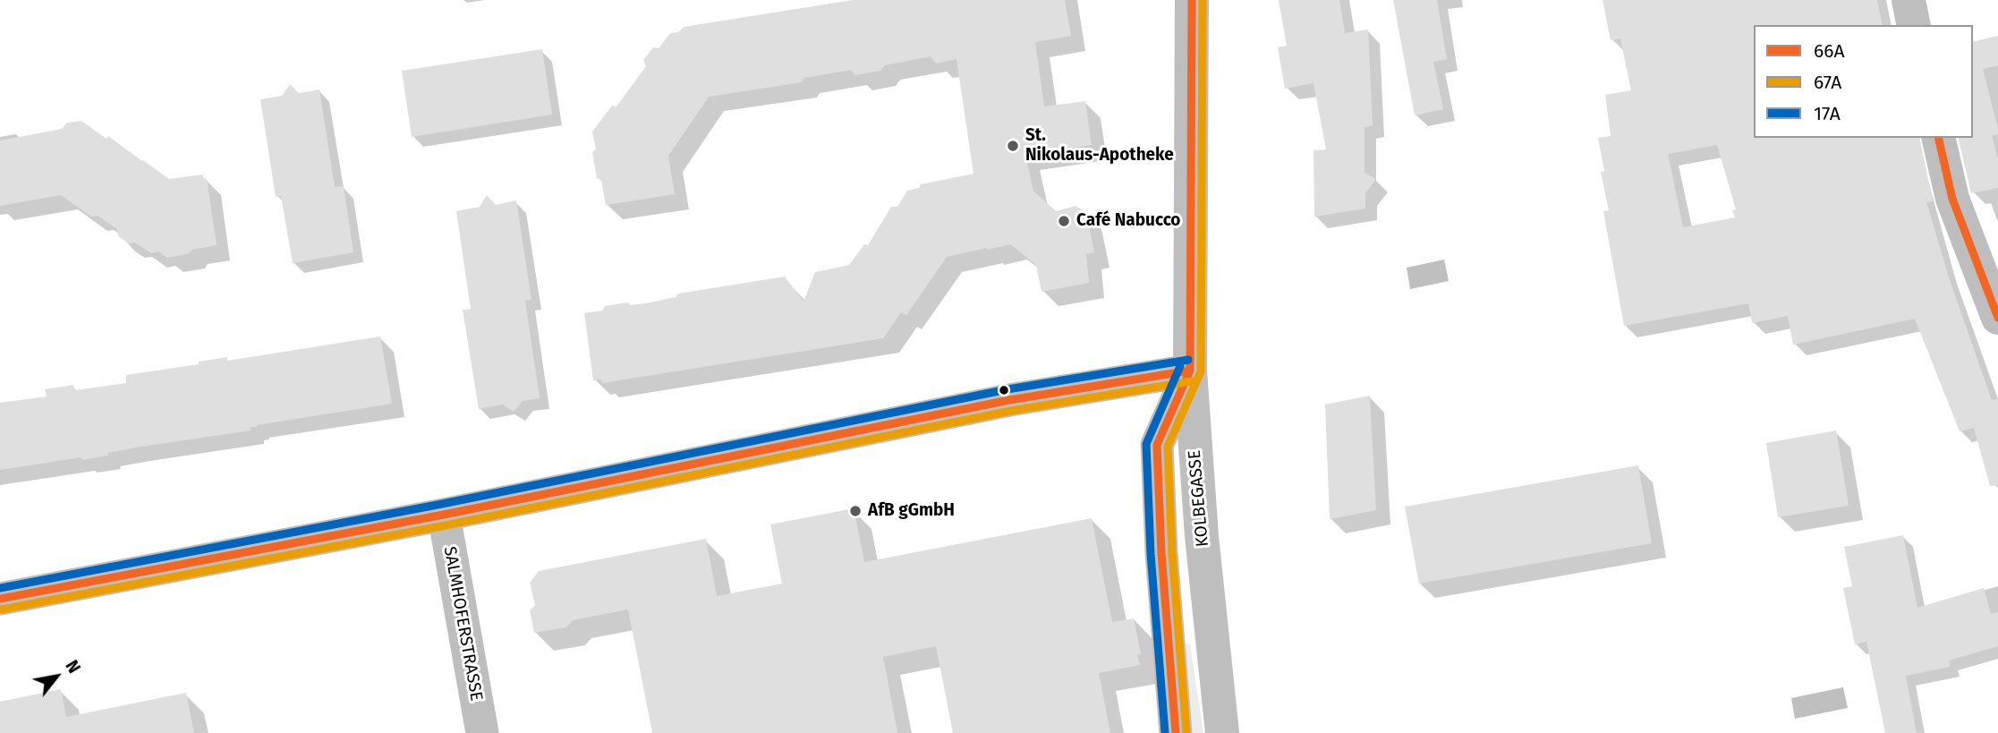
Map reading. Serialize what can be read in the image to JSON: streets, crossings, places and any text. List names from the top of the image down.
{
  "streets": {
    "main road": ["KOLBEGASSE"],
    "street": ["SALMHOFERSTRASSE"]
  },
  "places": ["St. Nikolaus-Apotheke", "Café Nabucco", "AfB gGmbH"],
  "lines": ["transit line 66A", "transit line 67A", "transit line 17A"],
  "legend": ["66A", "67A", "17A"],
  "north": "top right"
}
